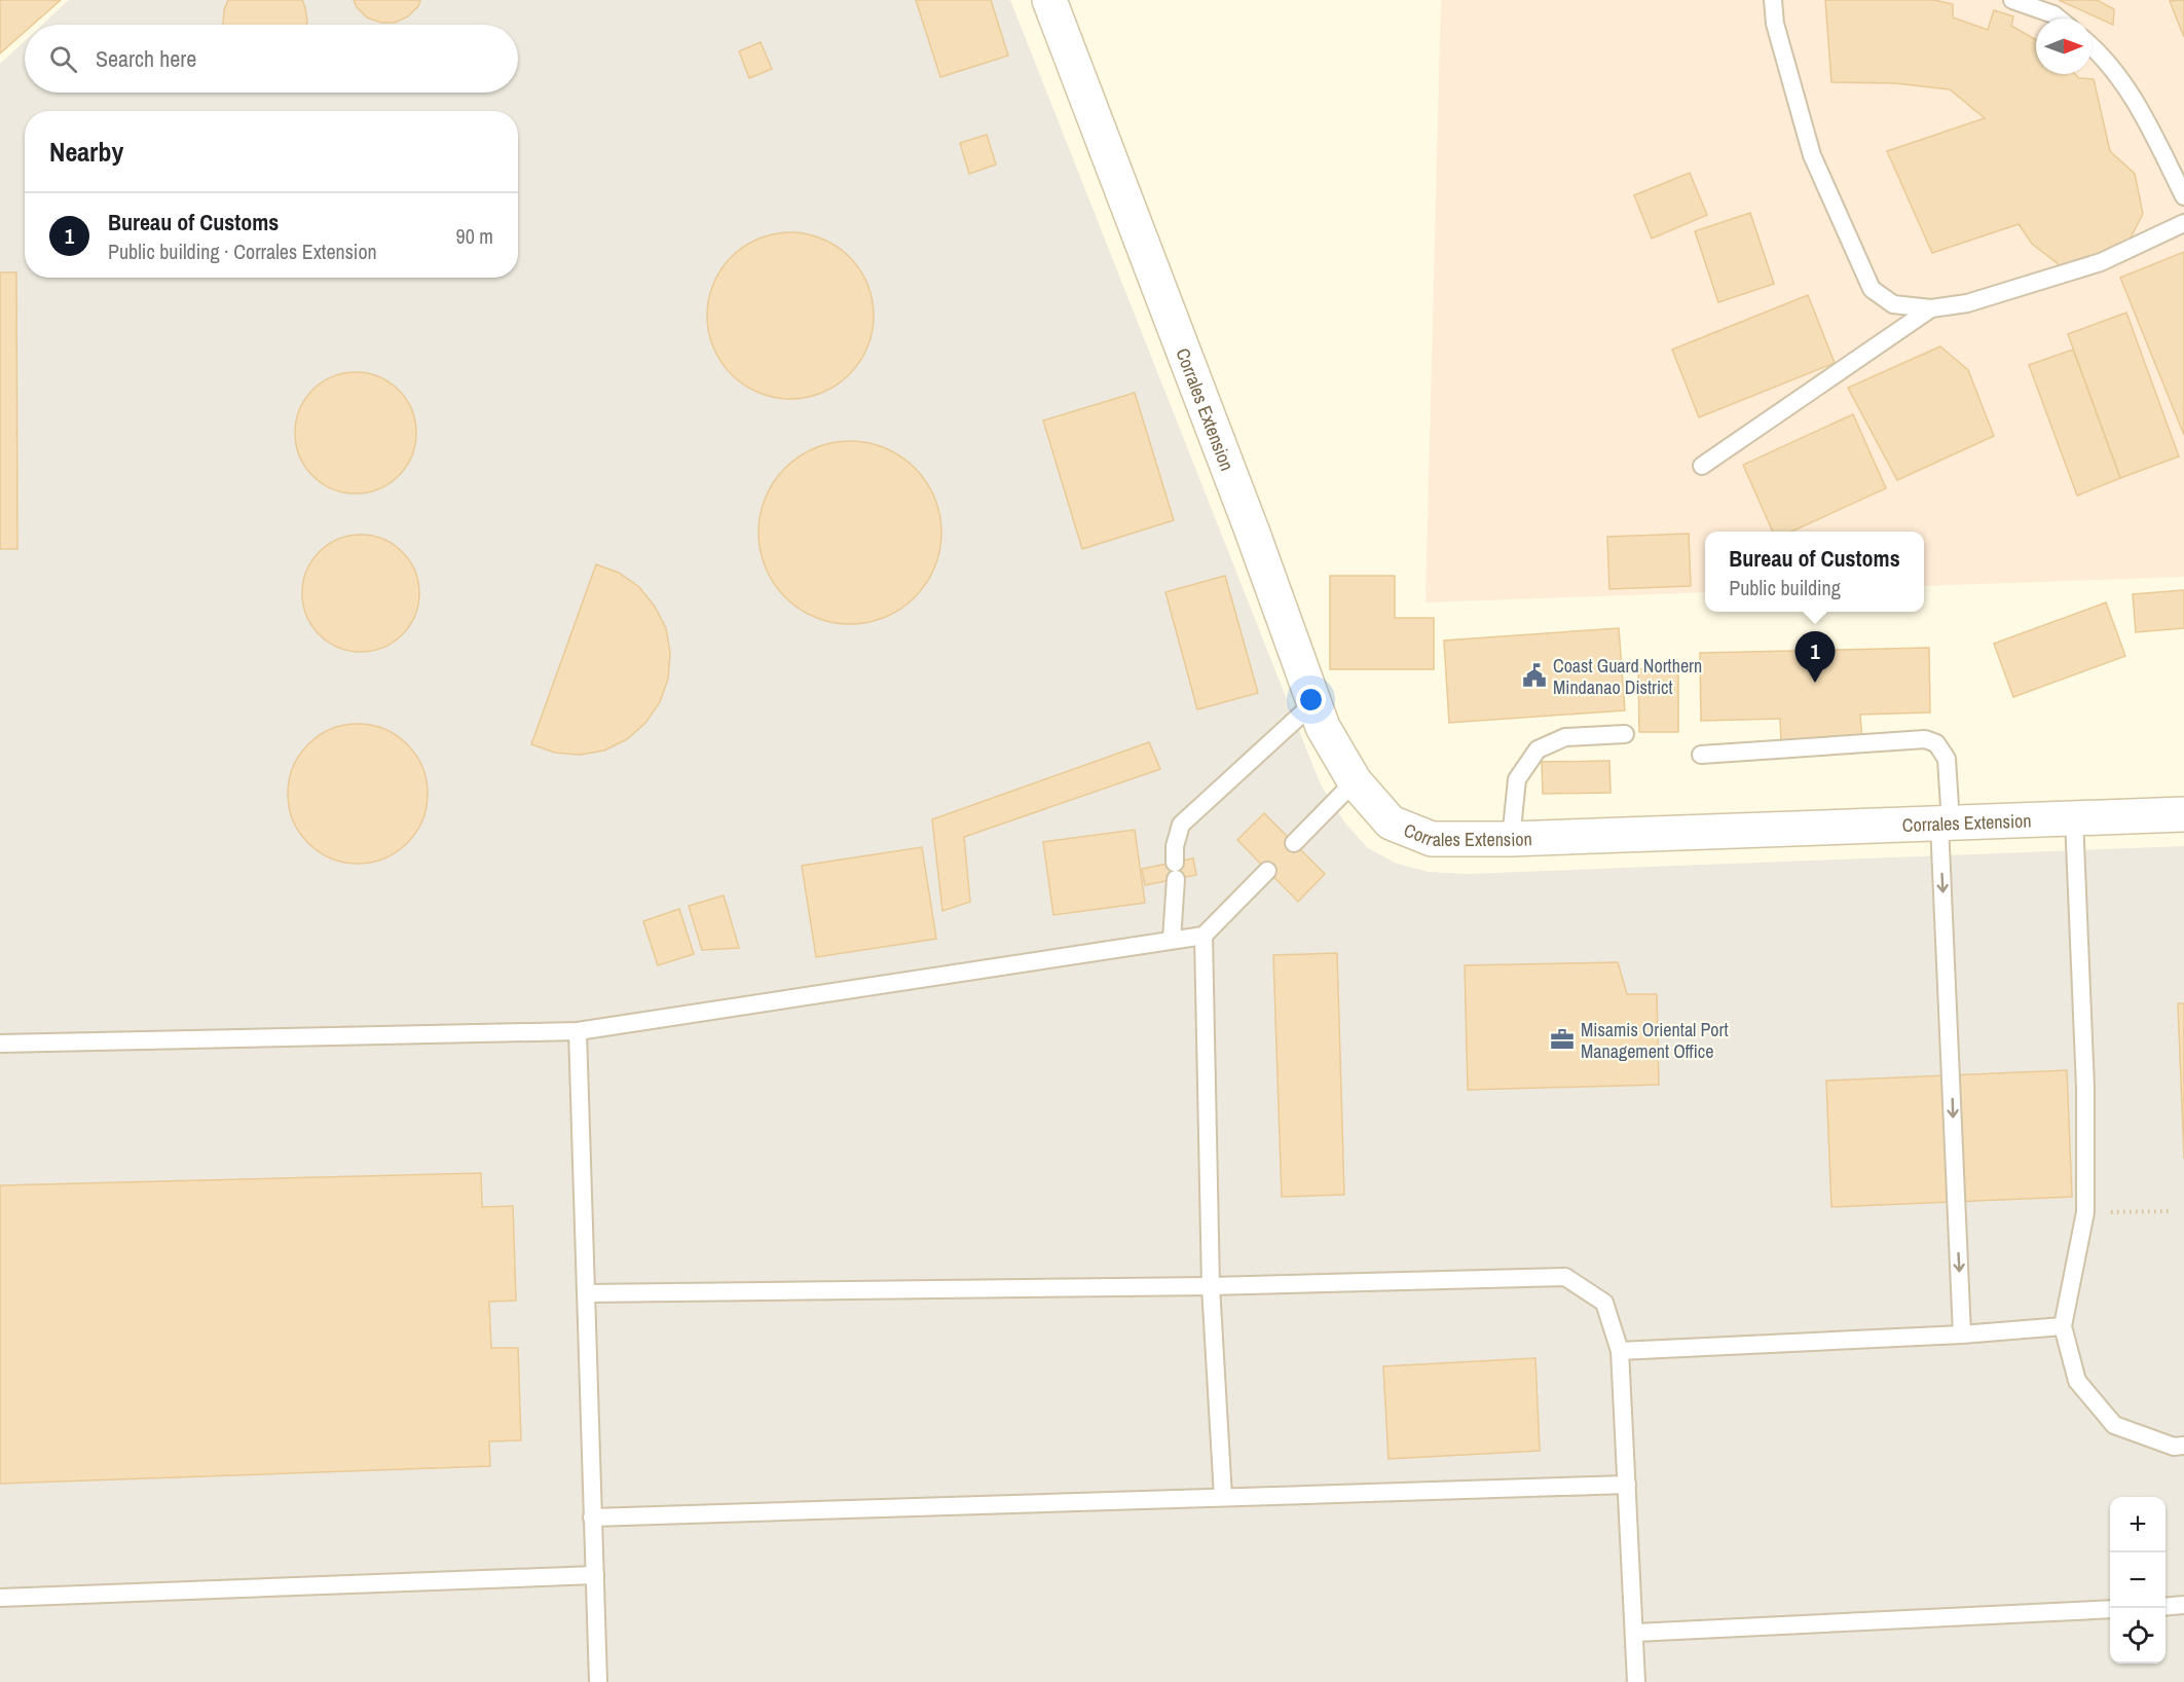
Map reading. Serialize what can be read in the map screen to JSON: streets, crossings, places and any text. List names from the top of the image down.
{
  "streets": {
    "main road": ["Corrales Extension"]
  },
  "places": {
    "public building": ["Coast Guard Northern Mindanao District"],
    "office": ["Misamis Oriental Port Management Office"]
  },
  "north": "right",
  "page": {
    "search": "Search here",
    "heading": "Nearby",
    "list": [
      {
        "mark": "1",
        "name": "Bureau of Customs",
        "note": "Public building · Corrales Extension",
        "value": "90 m"
      }
    ],
    "popup": ["Bureau of Customs", "Public building"],
    "pins": "1",
    "map_buttons": ["+", "−"]
  }
}
